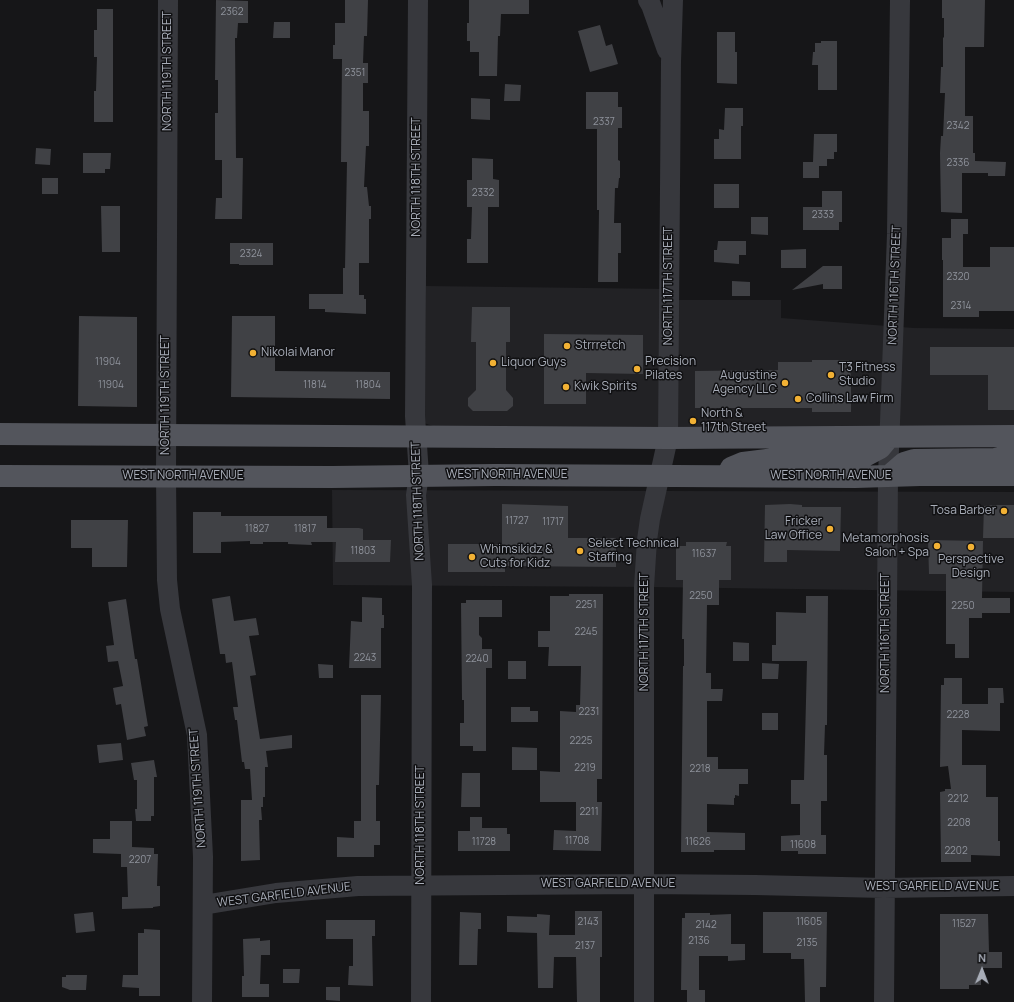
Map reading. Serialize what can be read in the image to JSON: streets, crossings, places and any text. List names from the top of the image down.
{
  "streets": {
    "main road": ["WEST NORTH AVENUE"],
    "street": [
      "NORTH 119TH STREET",
      "NORTH 118TH STREET",
      "NORTH 116TH STREET",
      "NORTH 117TH STREET",
      "WEST GARFIELD AVENUE"
    ]
  },
  "crossings": [
    ["NORTH 119TH STREET", "WEST NORTH AVENUE"],
    ["NORTH 119TH STREET", "WEST GARFIELD AVENUE"],
    ["NORTH 118TH STREET", "WEST NORTH AVENUE"],
    ["NORTH 118TH STREET", "WEST GARFIELD AVENUE"],
    ["NORTH 116TH STREET", "WEST NORTH AVENUE"],
    ["NORTH 116TH STREET", "WEST GARFIELD AVENUE"],
    ["NORTH 117TH STREET", "WEST NORTH AVENUE"],
    ["NORTH 117TH STREET", "WEST GARFIELD AVENUE"]
  ],
  "places": [
    "Strrretch",
    "Nikolai Manor",
    "Liquor Guys",
    "Precision Pilates",
    "T3 Fitness Studio",
    "Augustine Agency LLC",
    "Kwik Spirits",
    "Collins Law Firm",
    "North & 117th Street",
    "Tosa Barber",
    "Fricker Law Office",
    "Metamorphosis Salon + Spa",
    "Perspective Design",
    "Select Technical Staffing",
    "Whimsikidz & Cuts for Kidz"
  ],
  "house_numbers": [
    "2362",
    "2351",
    "2337",
    "2342",
    "2336",
    "2332",
    "2333",
    "2324",
    "2320",
    "2314",
    "11904",
    "11904",
    "11814",
    "11804",
    "11727",
    "11717",
    "11827",
    "11817",
    "11803",
    "11637",
    "2250",
    "2251",
    "2250",
    "2245",
    "2243",
    "2240",
    "2231",
    "2228",
    "2225",
    "2219",
    "2218",
    "2212",
    "2211",
    "2208",
    "11708",
    "11728",
    "11626",
    "11608",
    "2202",
    "2207",
    "2143",
    "11605",
    "11527",
    "2142",
    "2136",
    "2135",
    "2137"
  ],
  "north": "top"
}
